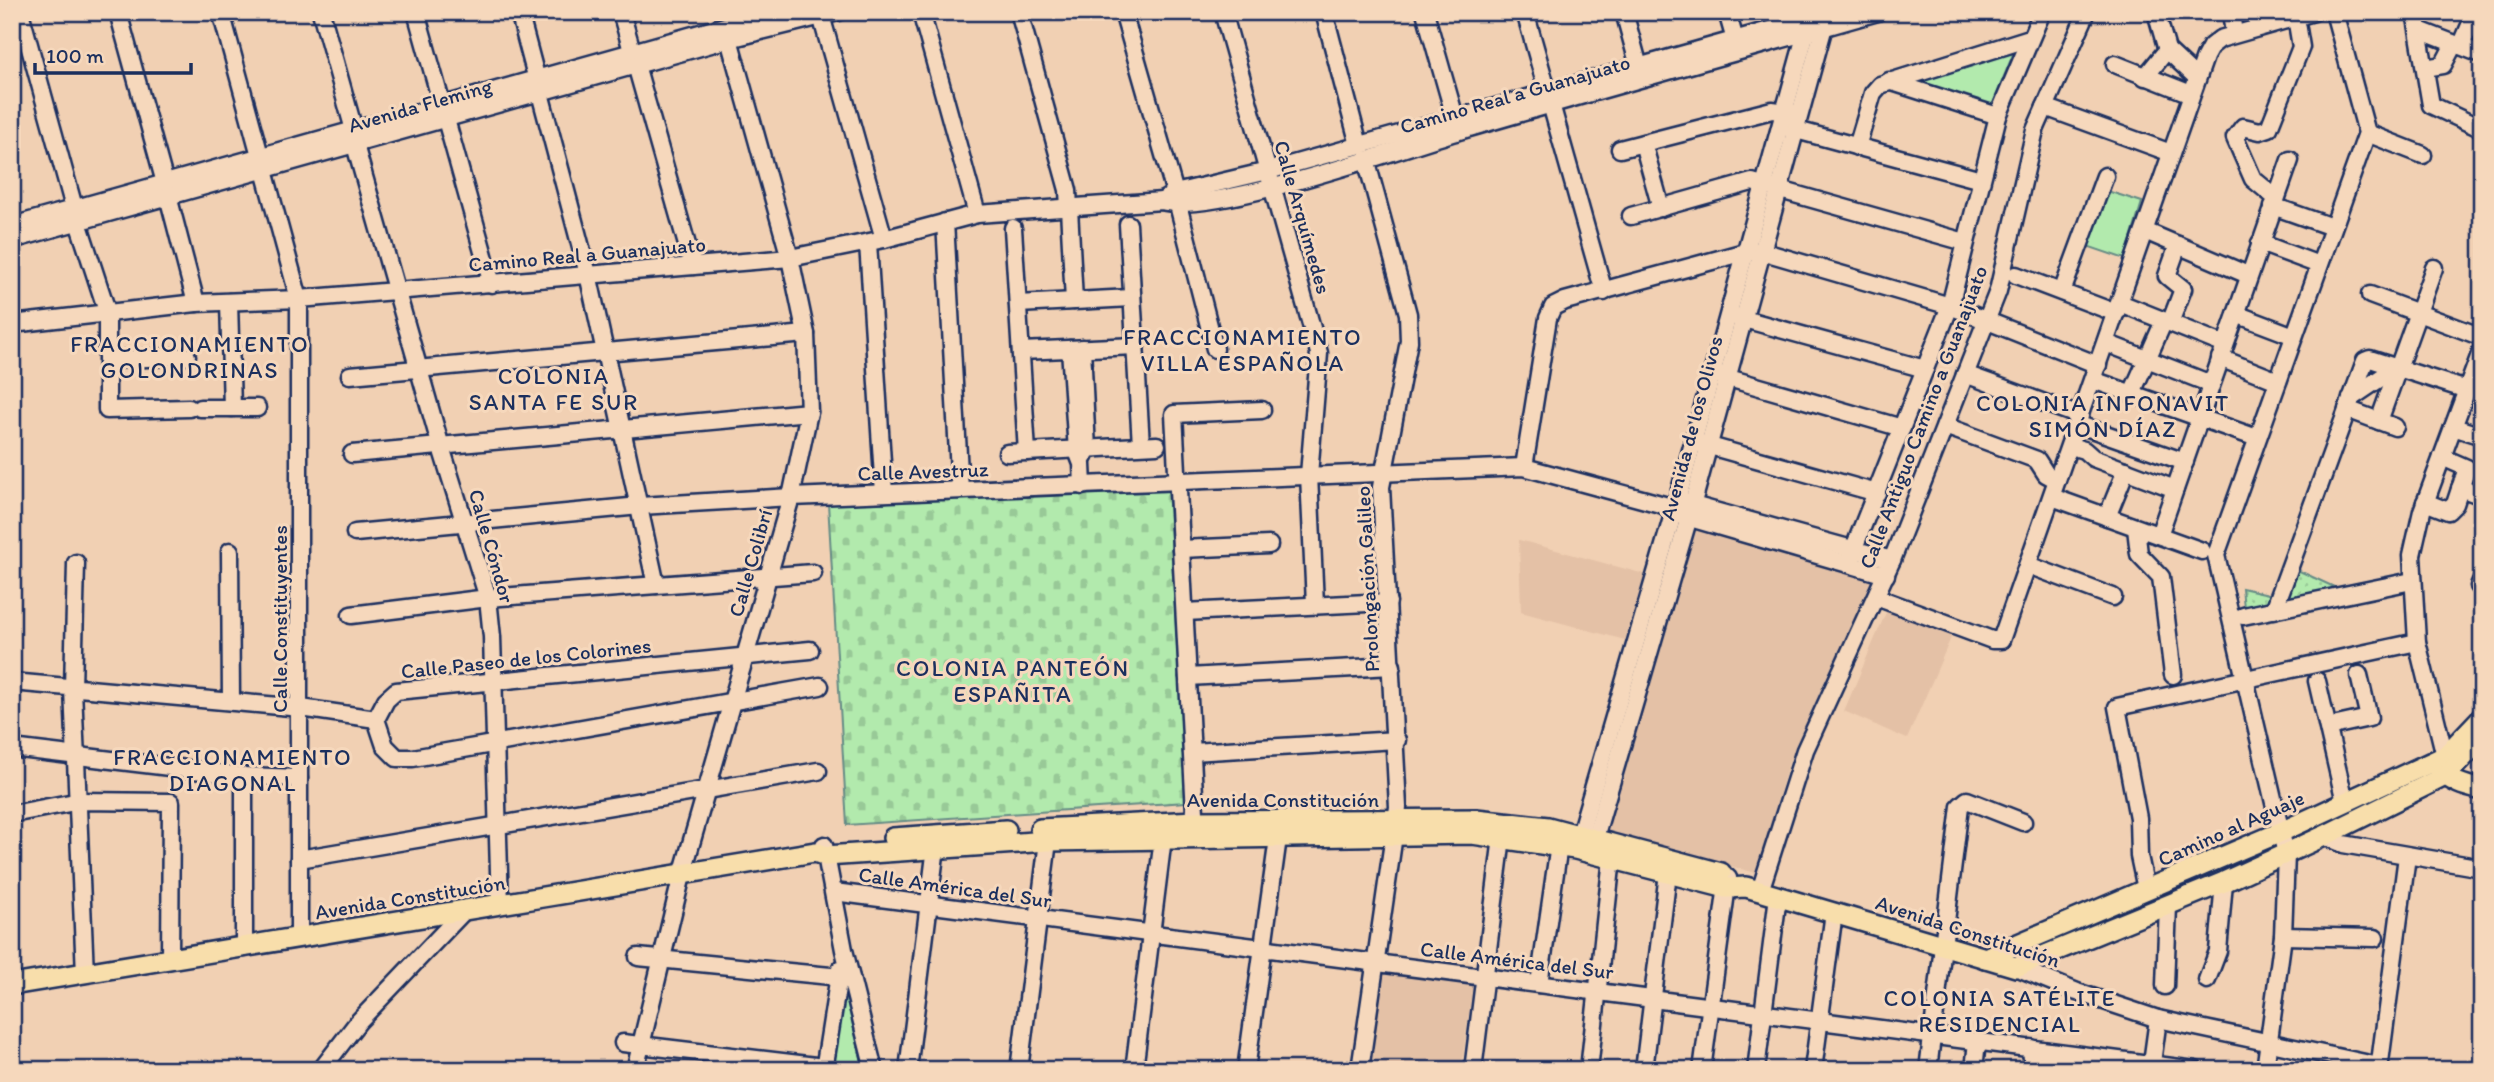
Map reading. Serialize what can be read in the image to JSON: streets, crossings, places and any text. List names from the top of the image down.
{
  "streets": {
    "main road": ["Avenida Constitución", "Camino al Aguaje"],
    "street": [
      "Camino Real a Guanajuato",
      "Avenida Fleming",
      "Calle Arquímedes",
      "Calle Antiguo Camino a Guanajuato",
      "Avenida de los Olivos",
      "Calle Avestruz",
      "Calle Cóndor",
      "Calle Colibrí",
      "Prolongación Galileo",
      "Calle Constituyentes",
      "Calle Paseo de los Colorines",
      "Calle América del Sur"
    ]
  },
  "crossings": [
    ["Camino Real a Guanajuato", "Calle Arquímedes"],
    ["Camino Real a Guanajuato", "Avenida de los Olivos"],
    ["Camino Real a Guanajuato", "Calle Cóndor"],
    ["Camino Real a Guanajuato", "Calle Colibrí"],
    ["Camino Real a Guanajuato", "Prolongación Galileo"],
    ["Camino Real a Guanajuato", "Calle Constituyentes"],
    ["Avenida Fleming", "Calle Cóndor"],
    ["Avenida Fleming", "Calle Colibrí"],
    ["Avenida Fleming", "Calle Constituyentes"],
    ["Calle Arquímedes", "Calle Avestruz"],
    ["Calle Antiguo Camino a Guanajuato", "Calle Avestruz"],
    ["Calle Antiguo Camino a Guanajuato", "Avenida Constitución"],
    ["Avenida de los Olivos", "Calle Avestruz"],
    ["Avenida de los Olivos", "Avenida Constitución"],
    ["Avenida de los Olivos", "Calle América del Sur"],
    ["Calle Avestruz", "Calle Cóndor"],
    ["Calle Avestruz", "Calle Colibrí"],
    ["Calle Avestruz", "Prolongación Galileo"],
    ["Calle Cóndor", "Calle Paseo de los Colorines"],
    ["Calle Cóndor", "Avenida Constitución"],
    ["Calle Colibrí", "Calle Paseo de los Colorines"],
    ["Calle Colibrí", "Avenida Constitución"],
    ["Prolongación Galileo", "Avenida Constitución"],
    ["Prolongación Galileo", "Calle América del Sur"],
    ["Calle Constituyentes", "Avenida Constitución"],
    ["Avenida Constitución", "Camino al Aguaje"]
  ],
  "districts": [
    "FRACCIONAMIENTO VILLA ESPAÑOLA",
    "FRACCIONAMIENTO GOLONDRINAS",
    "COLONIA SANTA FE SUR",
    "COLONIA INFONAVIT SIMÓN DÍAZ",
    "COLONIA PANTEÓN ESPAÑITA",
    "FRACCIONAMIENTO DIAGONAL",
    "COLONIA SATÉLITE RESIDENCIAL"
  ],
  "scale_bar": "100 m"
}
